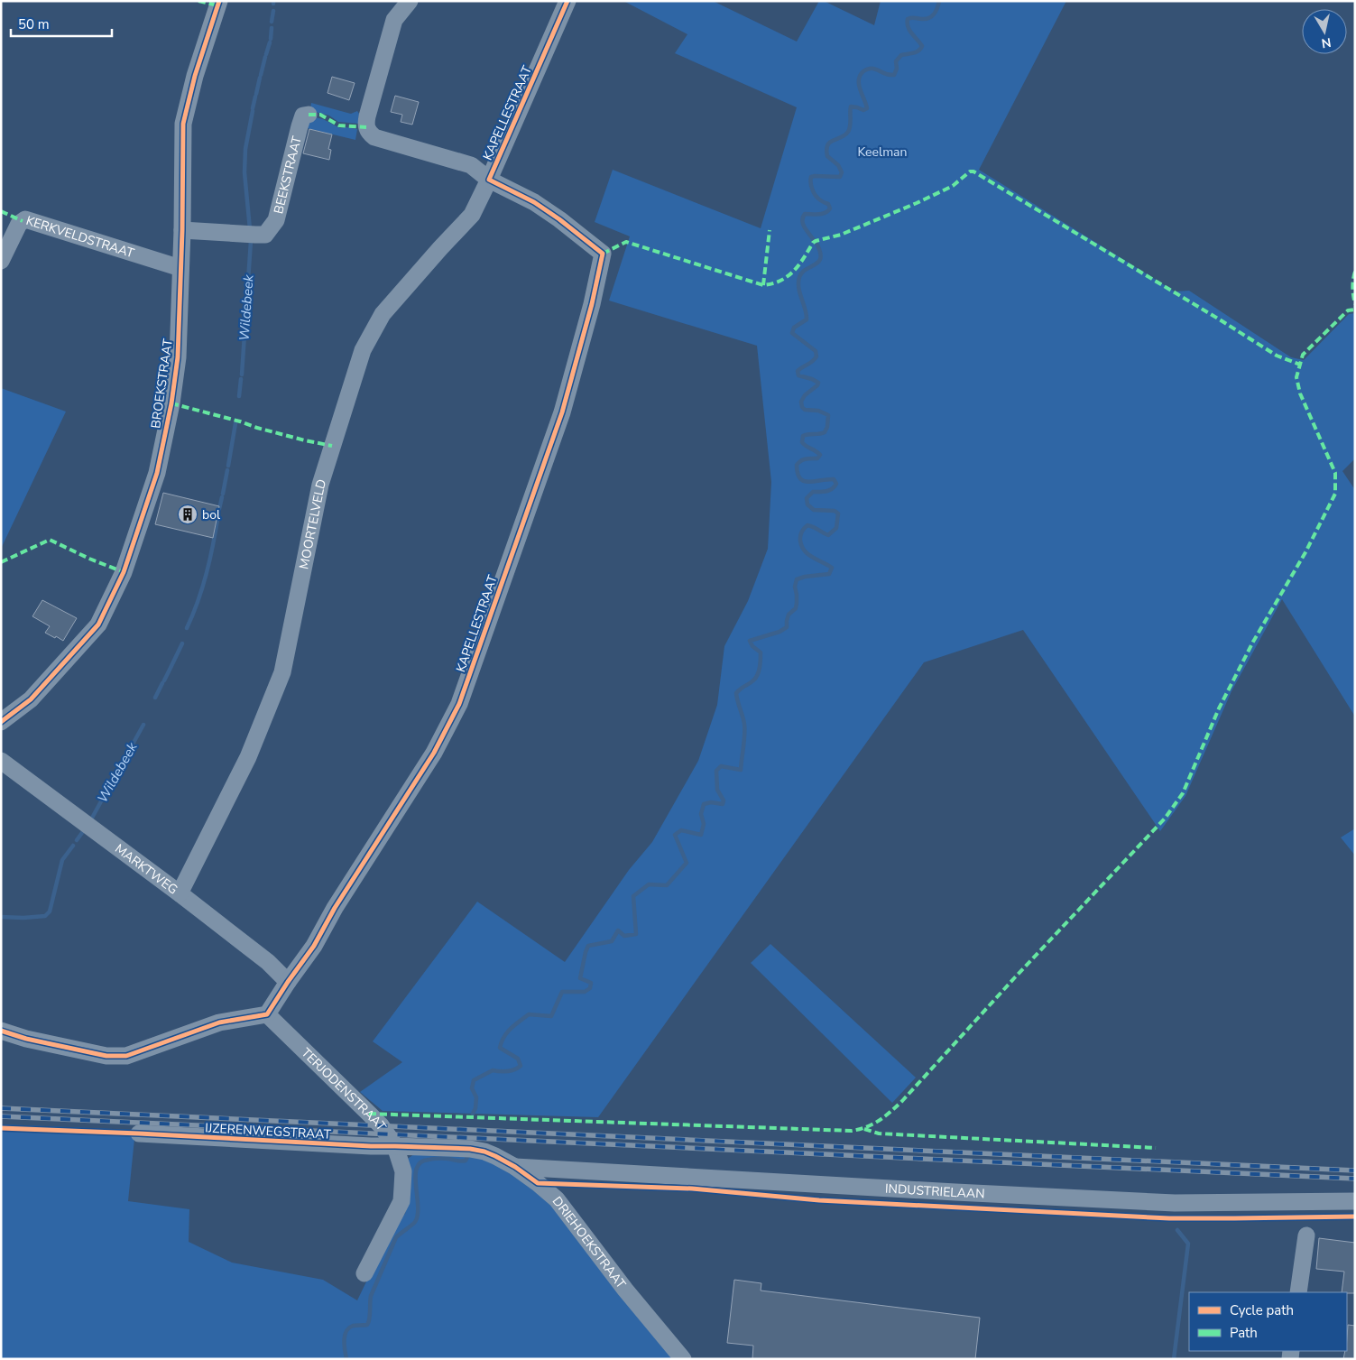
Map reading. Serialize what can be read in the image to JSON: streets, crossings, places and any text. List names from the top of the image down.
{
  "streets": {
    "street": [
      "KAPELLESTRAAT",
      "BEEKSTRAAT",
      "KERKVELDSTRAAT",
      "BROEKSTRAAT",
      "MOORTELVELD",
      "MARKTWEG",
      "TERJODENSTRAAT",
      "IJZERENWEGSTRAAT",
      "INDUSTRIELAAN",
      "DRIEHOEKSTRAAT"
    ]
  },
  "crossings": [
    ["KAPELLESTRAAT", "MOORTELVELD"],
    ["KAPELLESTRAAT", "MARKTWEG"],
    ["KAPELLESTRAAT", "TERJODENSTRAAT"],
    ["BEEKSTRAAT", "BROEKSTRAAT"],
    ["KERKVELDSTRAAT", "BROEKSTRAAT"],
    ["MOORTELVELD", "MARKTWEG"],
    ["TERJODENSTRAAT", "IJZERENWEGSTRAAT"],
    ["TERJODENSTRAAT", "DRIEHOEKSTRAAT"],
    ["IJZERENWEGSTRAAT", "DRIEHOEKSTRAAT"],
    ["INDUSTRIELAAN", "DRIEHOEKSTRAAT"]
  ],
  "water": ["Wildebeek"],
  "parks": ["Keelman"],
  "places": {
    "building": ["bol"]
  },
  "legend": ["Cycle path", "Path"],
  "scale_bar": "50 m",
  "north": "bottom"
}
